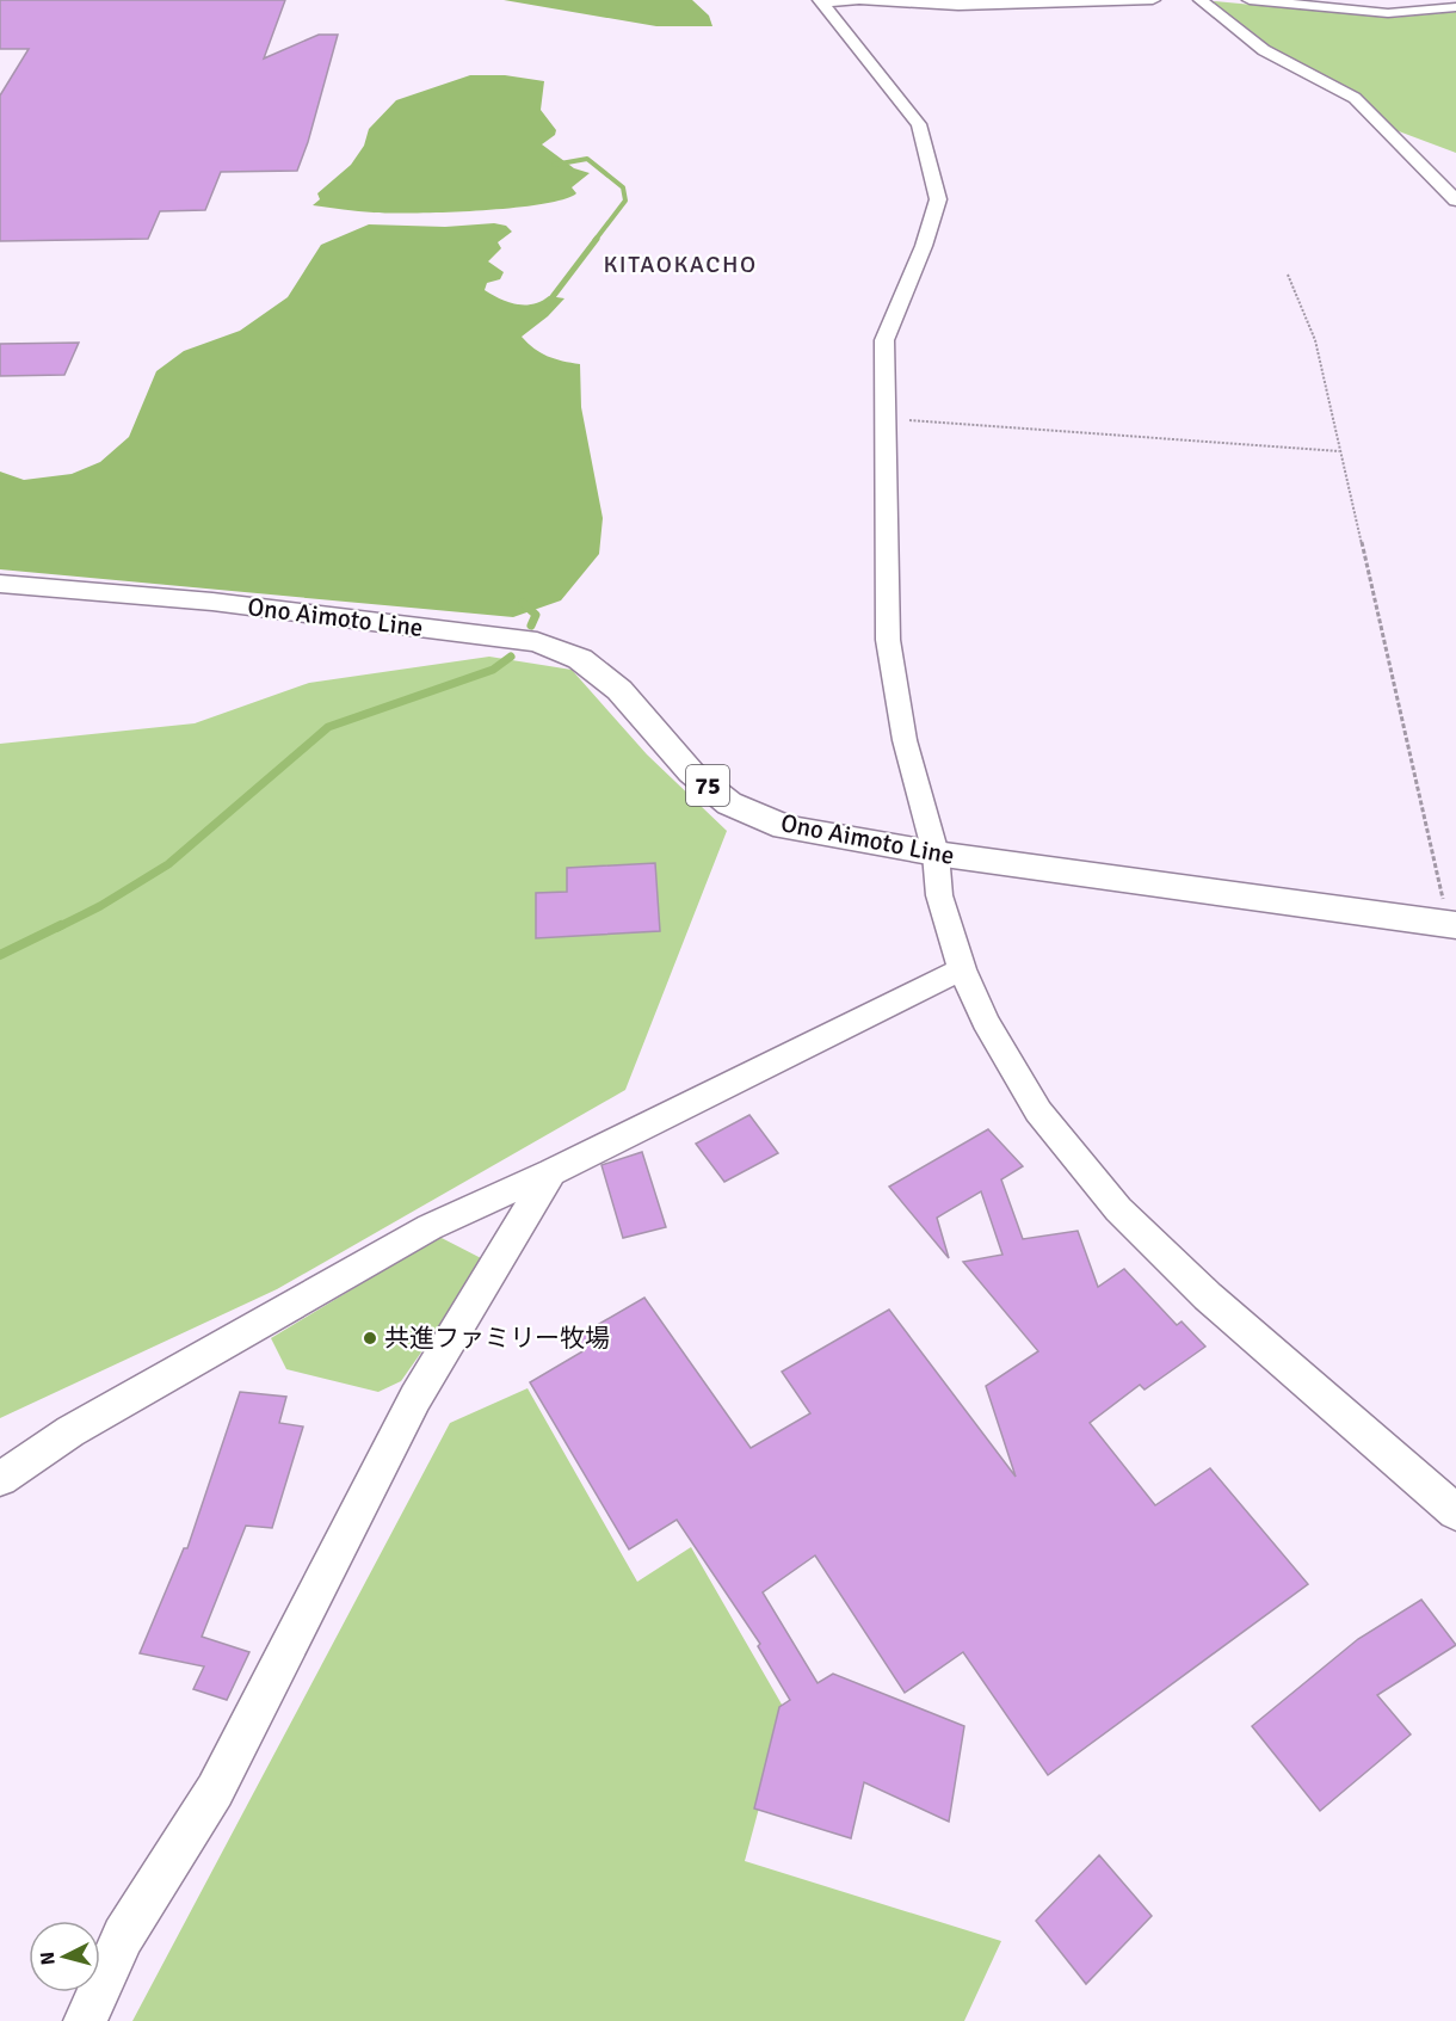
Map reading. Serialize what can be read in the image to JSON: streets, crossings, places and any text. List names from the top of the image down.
{
  "streets": {
    "main road": ["Ono Aimoto Line", "75"]
  },
  "districts": ["KITAOKACHO"],
  "places": ["共進ファミリー牧場"],
  "north": "left"
}
